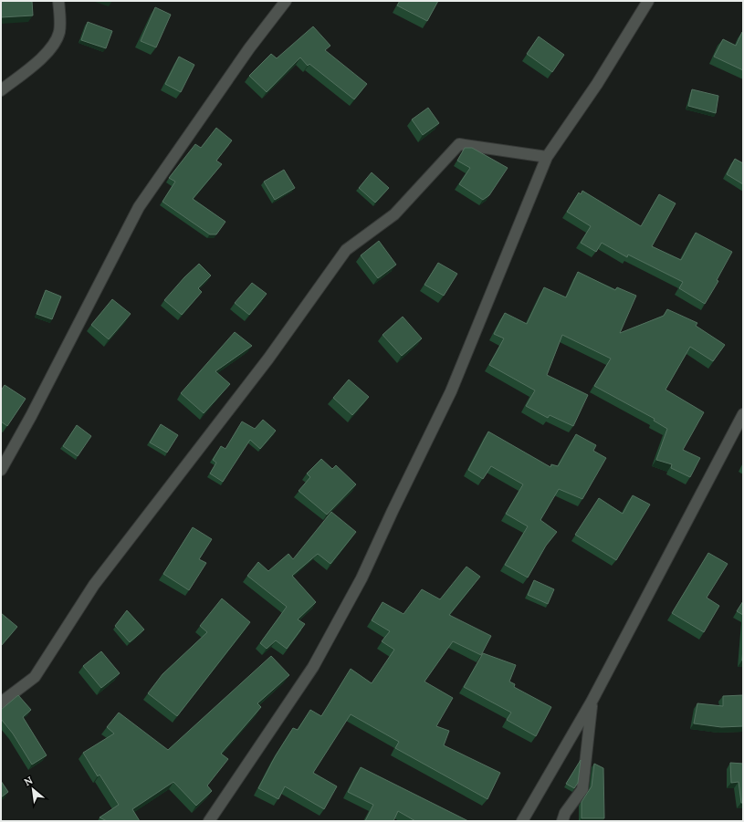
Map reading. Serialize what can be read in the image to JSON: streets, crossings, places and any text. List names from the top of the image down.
{
  "north": "top left"
}
